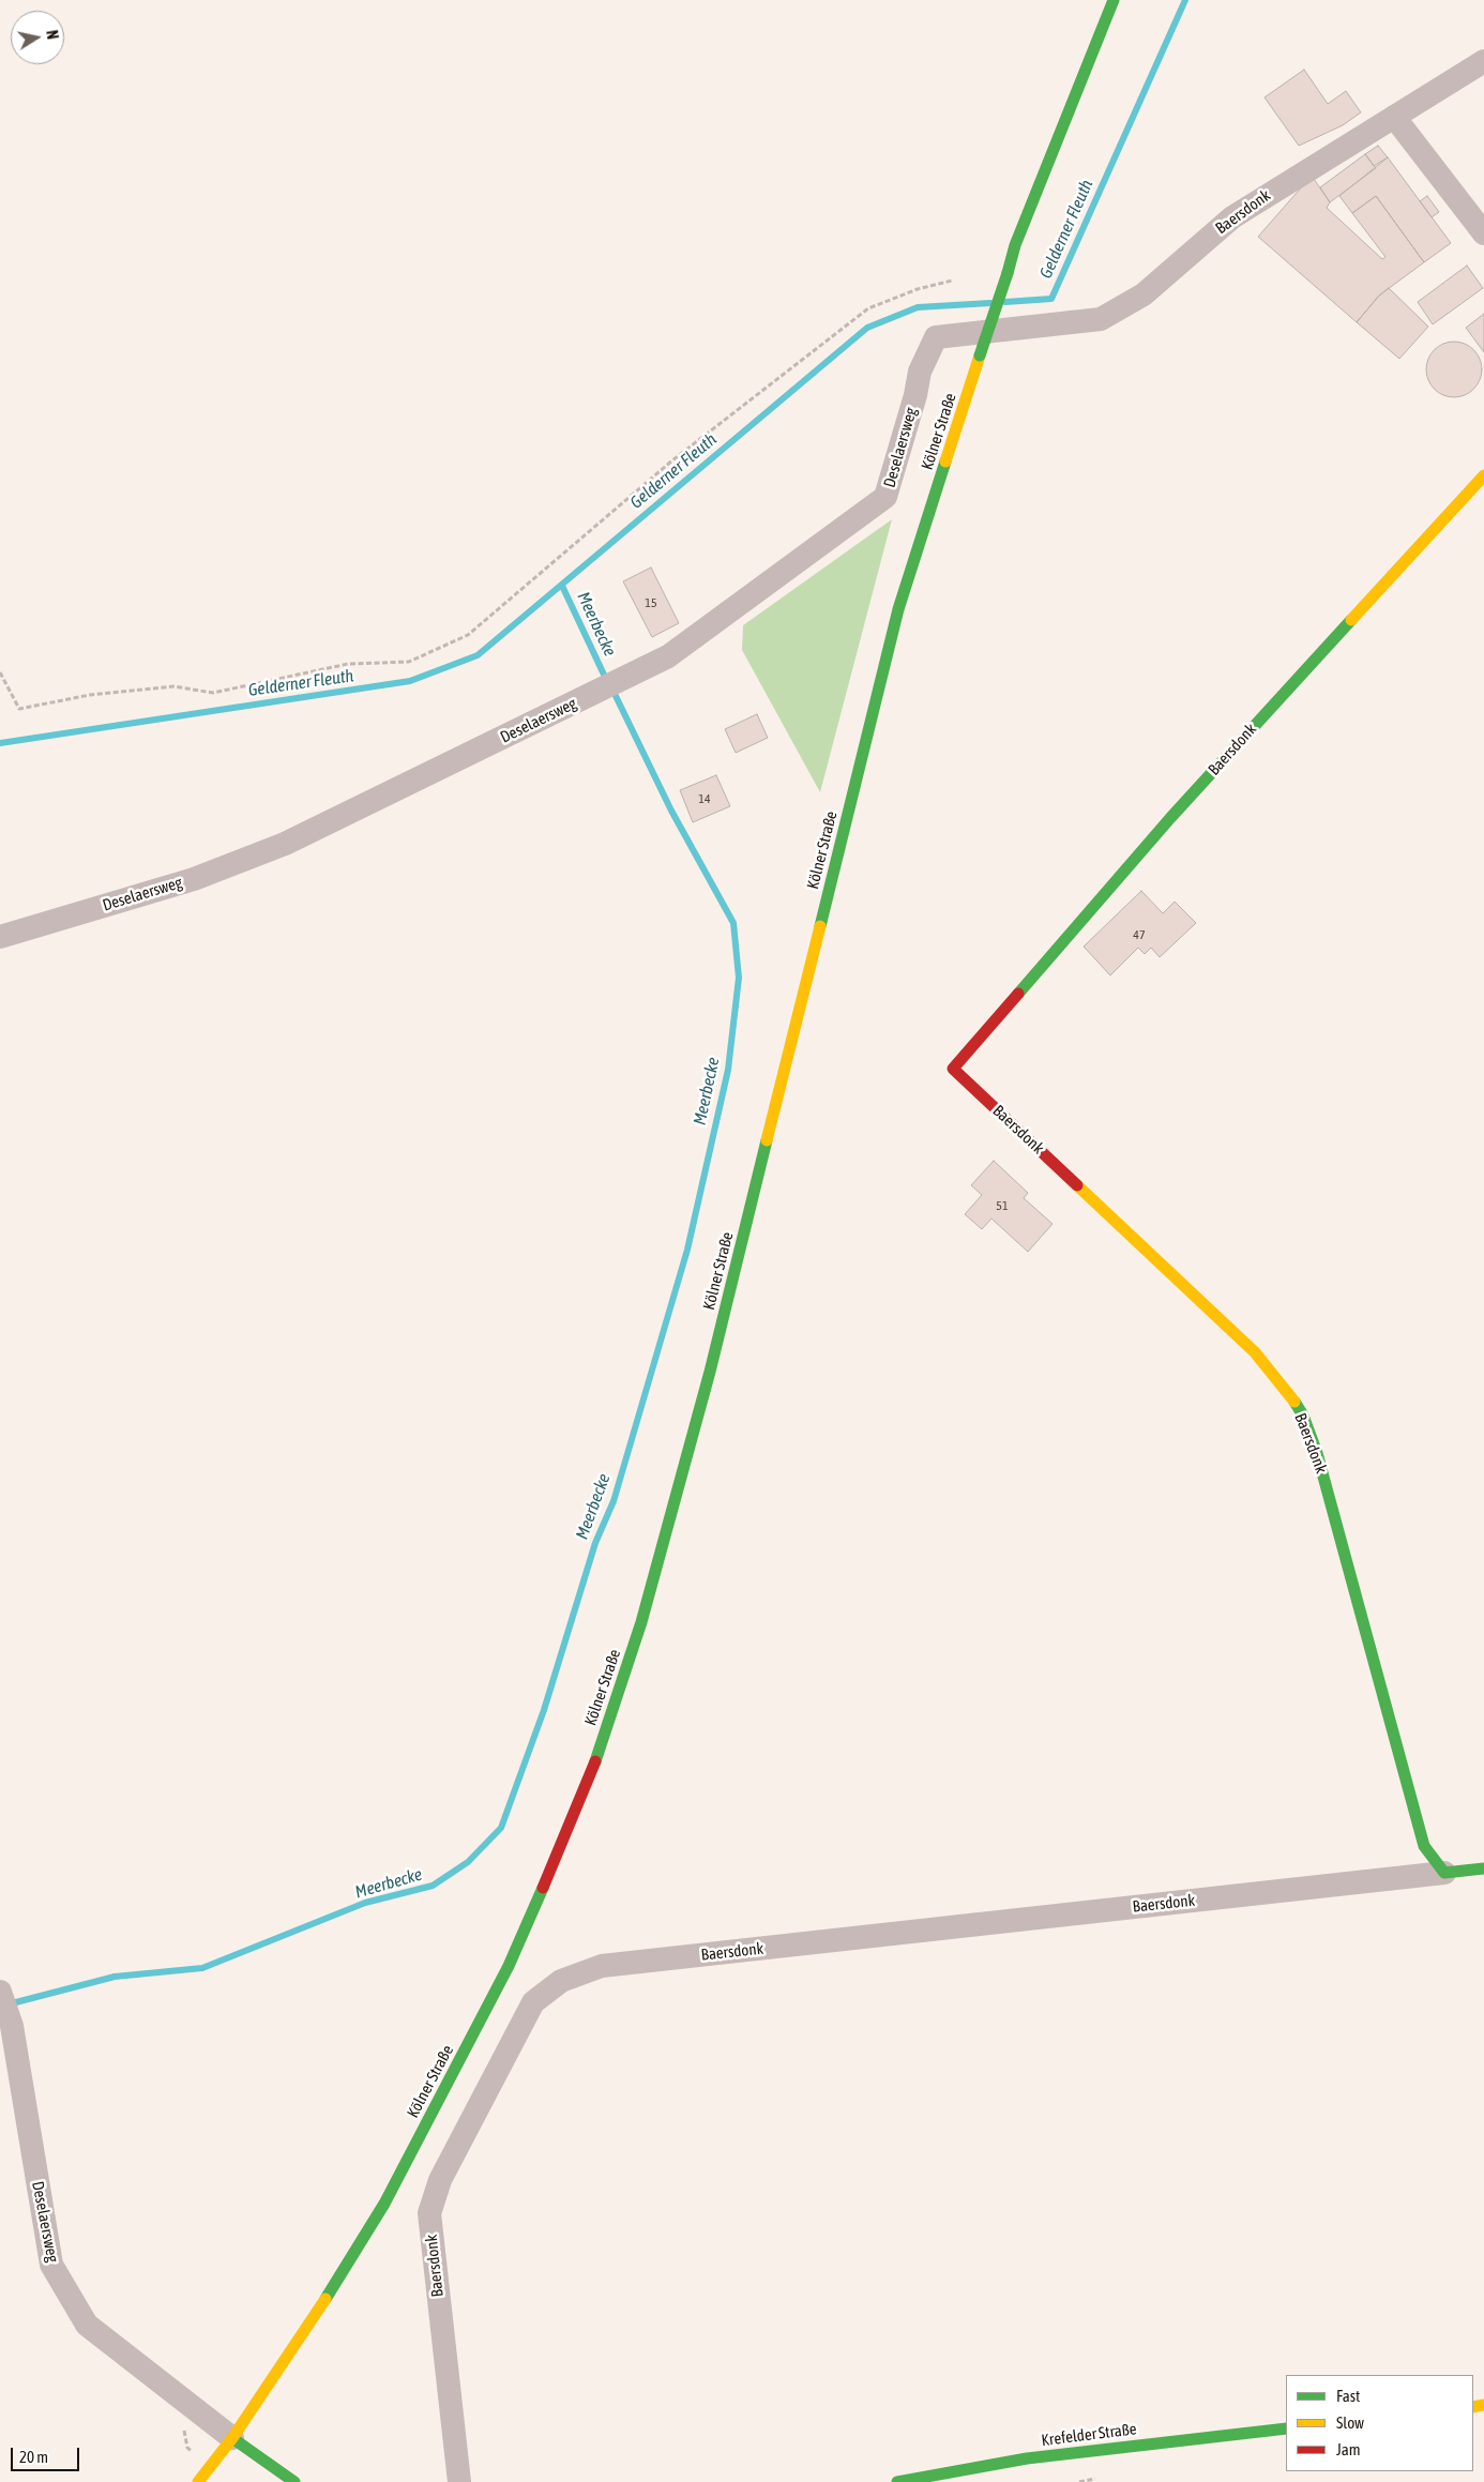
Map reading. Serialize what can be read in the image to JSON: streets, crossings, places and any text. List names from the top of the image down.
{
  "streets": {
    "main road": ["Baersdonk", "Kölner Straße", "Krefelder Straße"],
    "street": ["Deselaersweg"]
  },
  "crossings": [
    ["Baersdonk", "Deselaersweg"],
    ["Kölner Straße", "Deselaersweg"]
  ],
  "water": ["Gelderner Fleuth", "Meerbecke"],
  "house_numbers": [
    "15",
    "14",
    "47",
    "51"
  ],
  "legend": ["Fast", "Slow", "Jam"],
  "scale_bar": "20 m",
  "north": "right"
}
